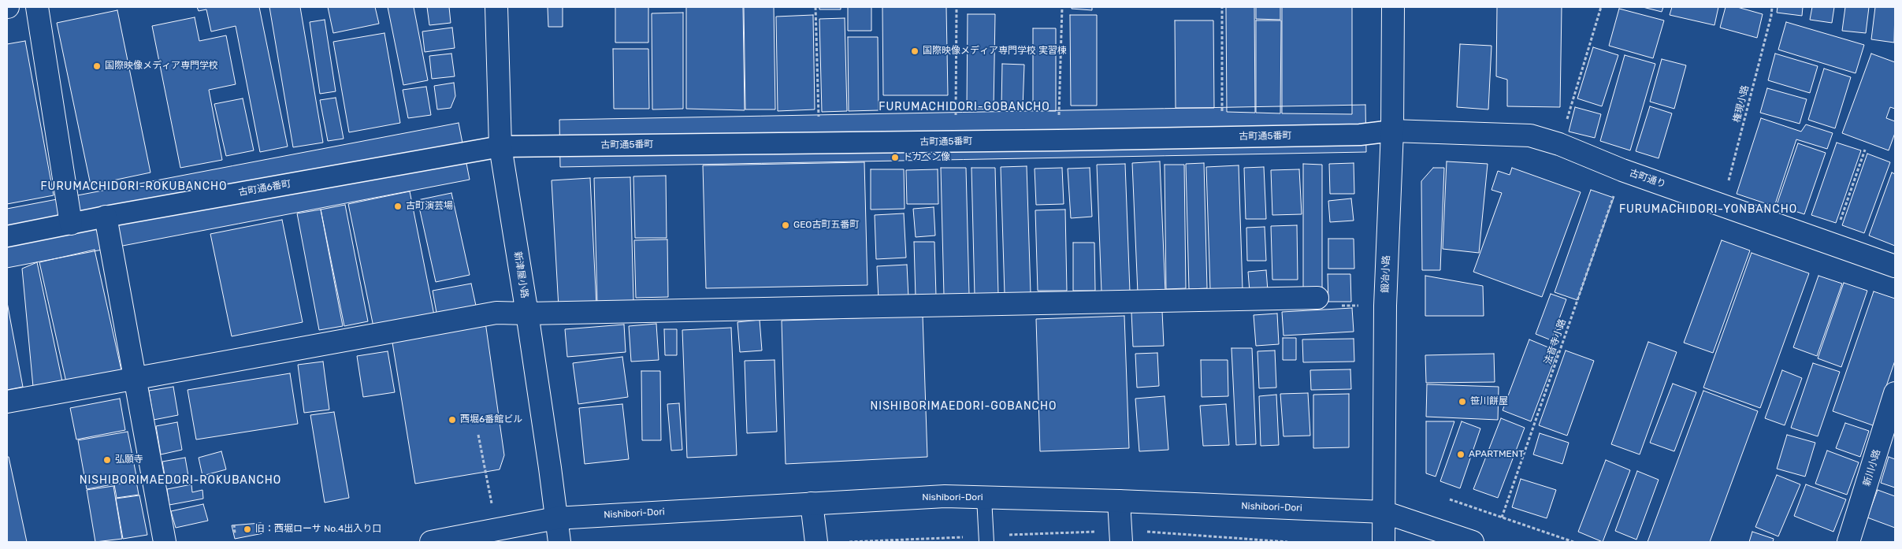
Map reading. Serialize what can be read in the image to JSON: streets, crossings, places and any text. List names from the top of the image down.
{
  "streets": {
    "street": [
      "古町通5番町",
      "古町通り",
      "古町通6番町",
      "鍛冶小路",
      "新津屋小路",
      "新川小路",
      "Nishibori-Dori"
    ],
    "path": ["権現小路", "法音寺小路"]
  },
  "crossings": [
    ["権現小路", "古町通り"],
    ["古町通5番町", "古町通り"],
    ["古町通5番町", "古町通6番町"],
    ["古町通5番町", "鍛冶小路"],
    ["古町通5番町", "新津屋小路"],
    ["古町通り", "鍛冶小路"],
    ["古町通り", "法音寺小路"],
    ["古町通6番町", "新津屋小路"],
    ["鍛冶小路", "Nishibori-Dori"],
    ["新津屋小路", "Nishibori-Dori"]
  ],
  "districts": [
    "FURUMACHIDORI-GOBANCHO",
    "FURUMACHIDORI-ROKUBANCHO",
    "FURUMACHIDORI-YONBANCHO",
    "NISHIBORIMAEDORI-GOBANCHO",
    "NISHIBORIMAEDORI-ROKUBANCHO"
  ],
  "places": [
    "国際映像メディア専門学校 実習棟",
    "国際映像メディア専門学校",
    "ドカベン像",
    "古町演芸場",
    "GEO古町五番町",
    "笹川餅屋",
    "西堀6番館ビル",
    "APARTMENT",
    "弘願寺",
    "旧：西堀ローサ No.4出入り口"
  ]
}
